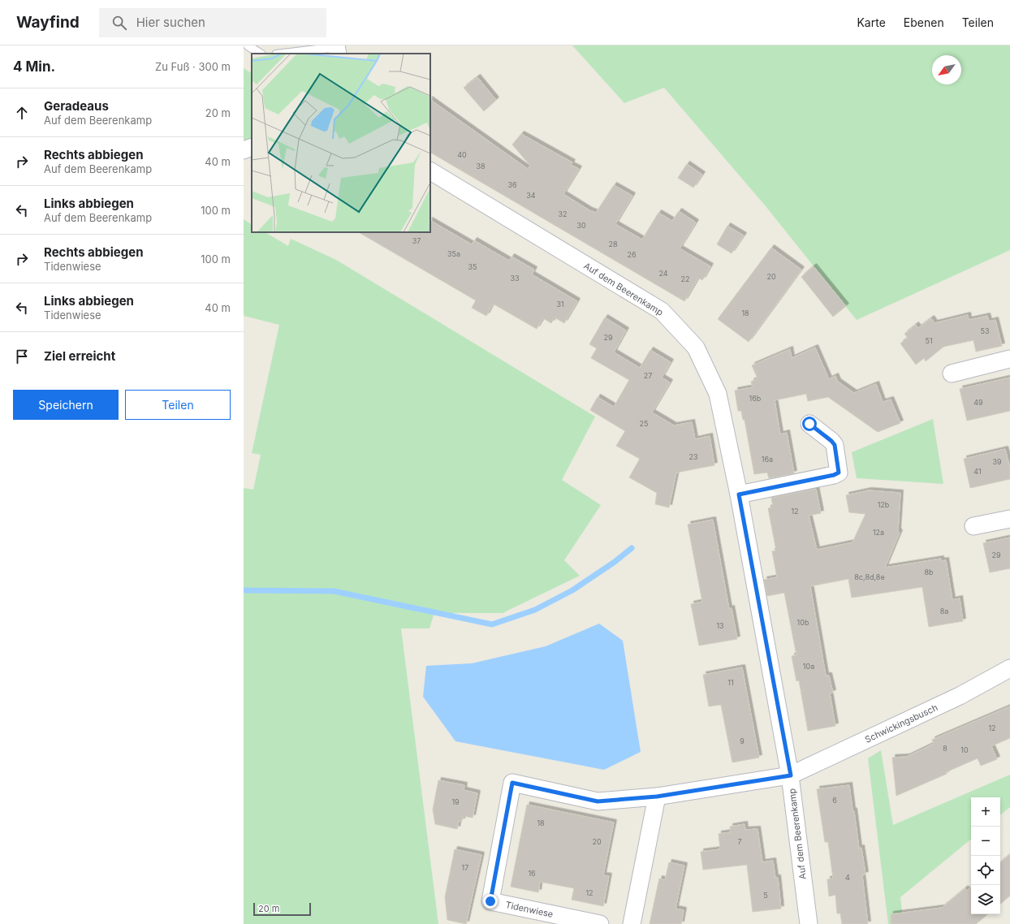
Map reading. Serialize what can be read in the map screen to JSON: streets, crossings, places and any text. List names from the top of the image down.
{
  "streets": {
    "street": ["Auf dem Beerenkamp", "Schwickingsbusch", "Tidenwiese"]
  },
  "crossings": [
    ["Auf dem Beerenkamp", "Schwickingsbusch"],
    ["Auf dem Beerenkamp", "Tidenwiese"],
    ["Schwickingsbusch", "Tidenwiese"]
  ],
  "house_numbers": [
    "40",
    "38",
    "36",
    "34",
    "32",
    "30",
    "37",
    "28",
    "35a",
    "26",
    "35",
    "24",
    "20",
    "33",
    "22",
    "31",
    "18",
    "53",
    "29",
    "51",
    "27",
    "16b",
    "49",
    "25",
    "23",
    "16a",
    "39",
    "41",
    "12b",
    "12",
    "12a",
    "29",
    "8b",
    "8c,8d,8e",
    "8a",
    "10b",
    "13",
    "10a",
    "11",
    "12",
    "9",
    "8",
    "10",
    "6",
    "19",
    "18",
    "20",
    "7",
    "17",
    "16",
    "4",
    "12",
    "5"
  ],
  "scale_bar": "20 m",
  "north": "bottom left",
  "page": {
    "header": "Wayfind",
    "search": "Hier suchen",
    "nav": ["Karte", "Ebenen", "Teilen"],
    "heading": ["4 Min.", "Zu Fuß · 300 m"],
    "list": [
      ["Geradeaus", "Auf dem Beerenkamp", "20 m"],
      ["Rechts abbiegen", "Auf dem Beerenkamp", "40 m"],
      ["Links abbiegen", "Auf dem Beerenkamp", "100 m"],
      ["Rechts abbiegen", "Tidenwiese", "100 m"],
      ["Links abbiegen", "Tidenwiese", "40 m"],
      "Ziel erreicht"
    ],
    "buttons": ["Speichern", "Teilen"],
    "map_buttons": ["+", "−"],
    "scale": "20 m"
  }
}
